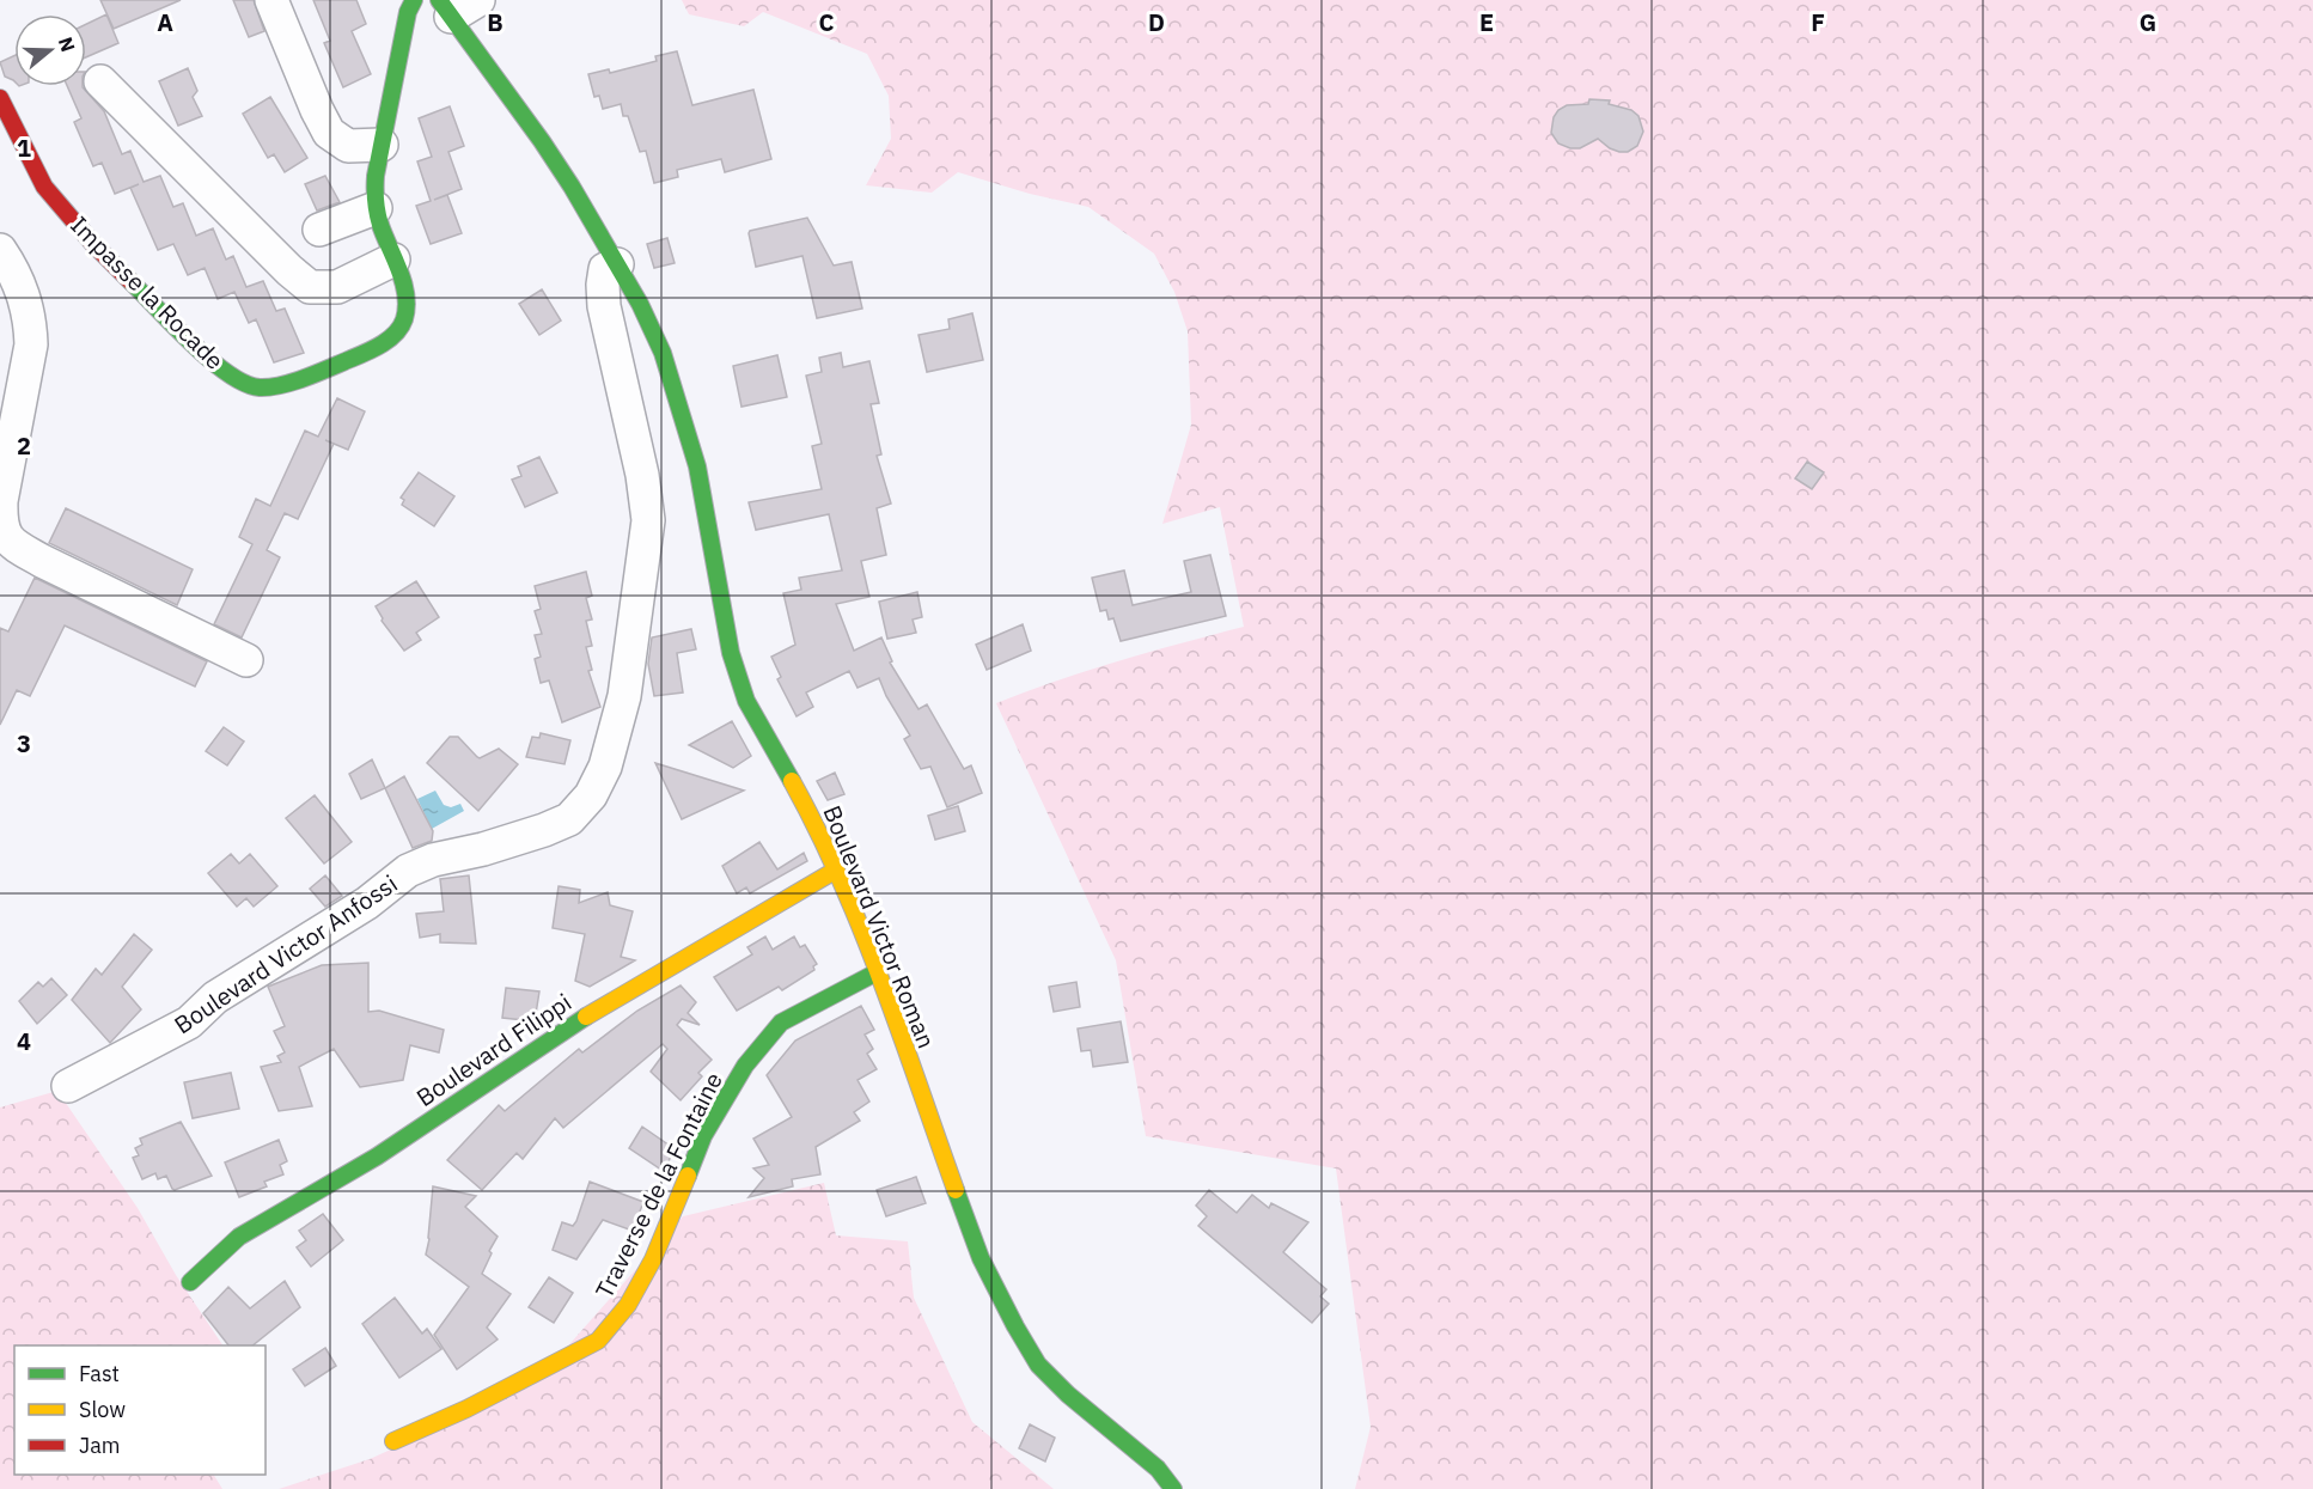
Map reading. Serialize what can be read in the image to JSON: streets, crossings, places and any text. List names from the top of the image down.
{
  "streets": {
    "street": [
      "Impasse la Rocade",
      "Boulevard Victor Roman",
      "Boulevard Victor Anfossi",
      "Boulevard Filippi",
      "Traverse de la Fontaine"
    ]
  },
  "crossings": [
    ["Boulevard Victor Roman", "Boulevard Victor Anfossi"],
    ["Boulevard Victor Roman", "Boulevard Filippi"],
    ["Boulevard Victor Roman", "Traverse de la Fontaine"]
  ],
  "legend": ["Fast", "Slow", "Jam"],
  "north": "right",
  "grid": {
    "columns": [
      "A",
      "B",
      "C",
      "D",
      "E",
      "F",
      "G"
    ],
    "rows": [
      "1",
      "2",
      "3",
      "4"
    ]
  }
}
